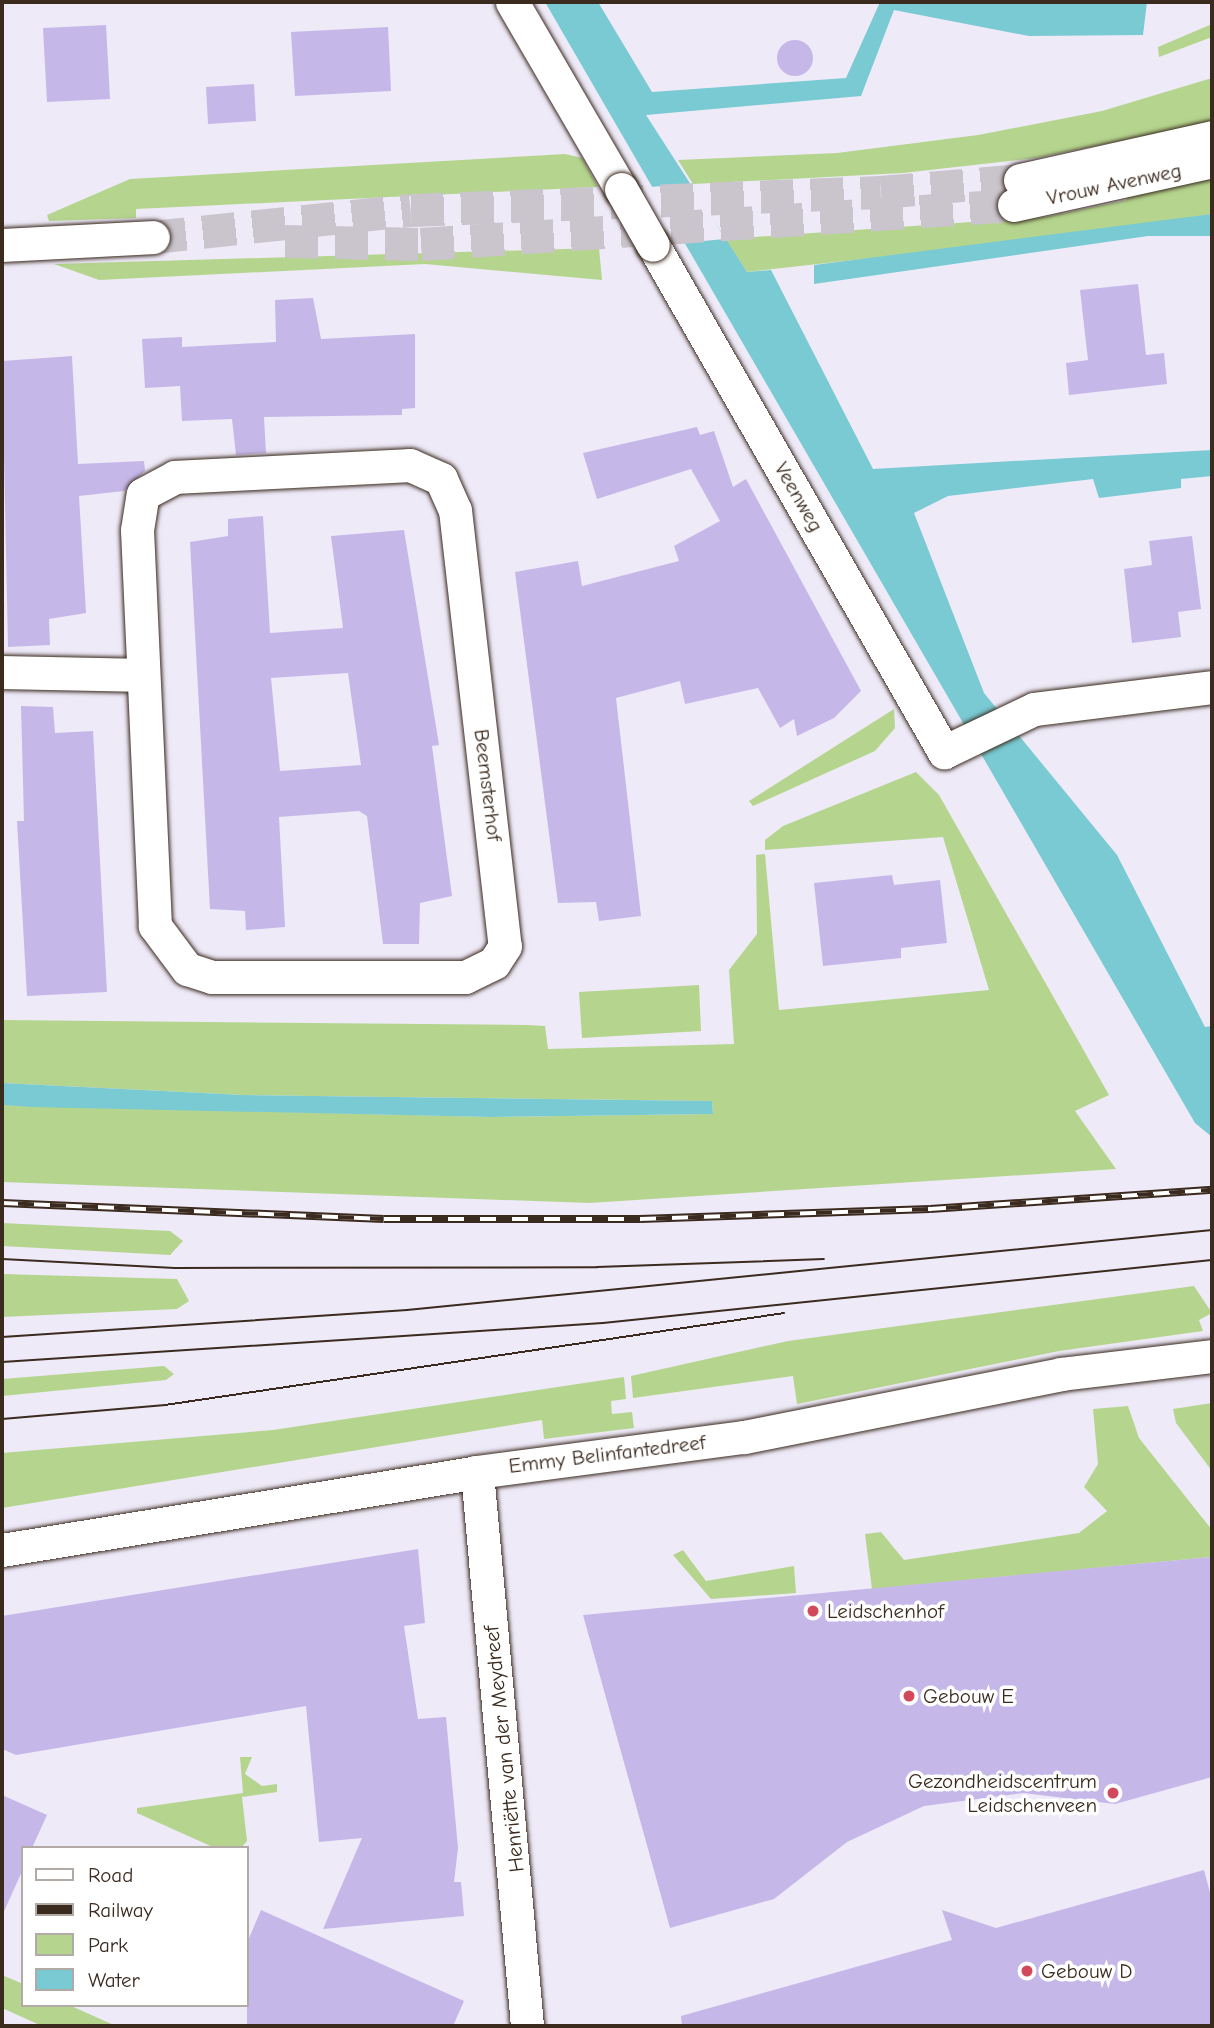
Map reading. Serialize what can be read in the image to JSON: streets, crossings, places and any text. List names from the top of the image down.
{
  "streets": {
    "street": [
      "Vrouw Avenweg",
      "Veenweg",
      "Beemsterhof",
      "Emmy Belinfantedreef",
      "Henriëtte van der Meydreef"
    ]
  },
  "crossings": [
    ["Emmy Belinfantedreef", "Henriëtte van der Meydreef"]
  ],
  "places": [
    "Leidschenhof",
    "Gebouw E",
    "Gezondheidscentrum Leidschenveen",
    "Gebouw D"
  ],
  "legend": [
    "Road",
    "Railway",
    "Park",
    "Water"
  ]
}
